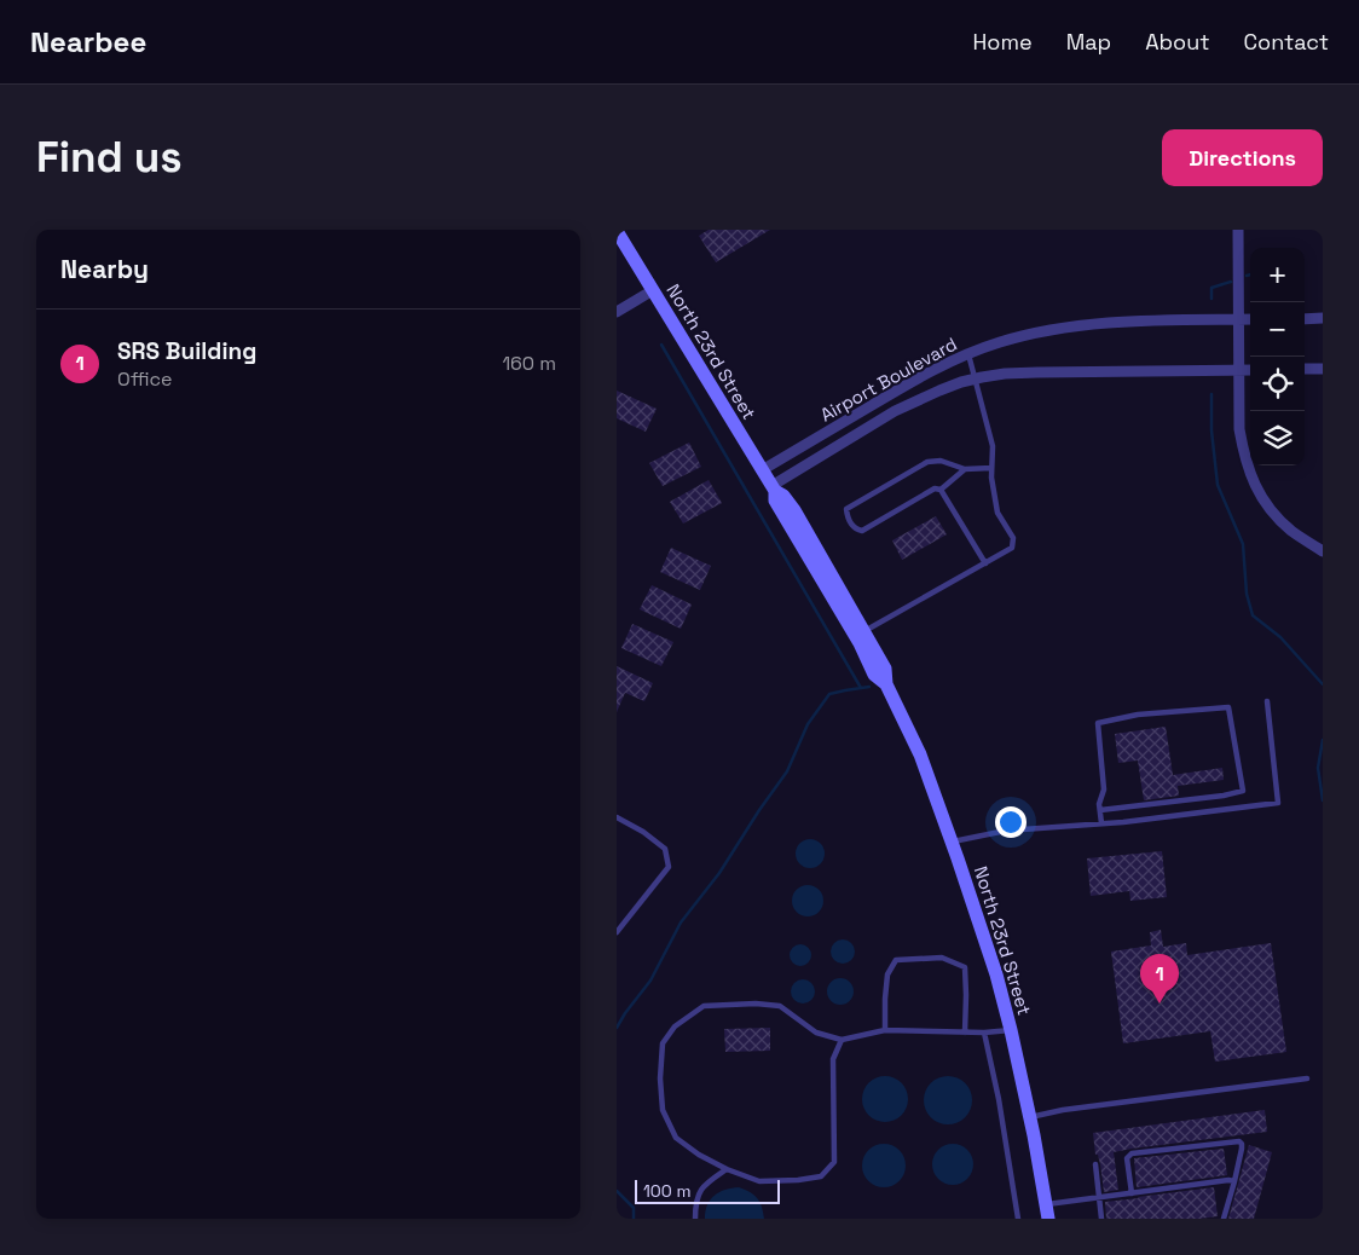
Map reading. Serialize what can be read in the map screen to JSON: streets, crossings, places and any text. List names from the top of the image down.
{
  "streets": {
    "main road": ["North 23rd Street"],
    "street": ["Airport Boulevard"]
  },
  "crossings": [
    ["North 23rd Street", "Airport Boulevard"]
  ],
  "scale_bar": "100 m",
  "page": {
    "header": "Nearbee",
    "nav": [
      "Home",
      "Map",
      "About",
      "Contact"
    ],
    "buttons": "Directions",
    "title": "Find us",
    "heading": "Nearby",
    "map_buttons": ["+", "−"],
    "list": [
      {
        "mark": "1",
        "name": "SRS Building",
        "note": "Office",
        "value": "160 m"
      }
    ],
    "pins": "1",
    "scale": "100 m"
  }
}
